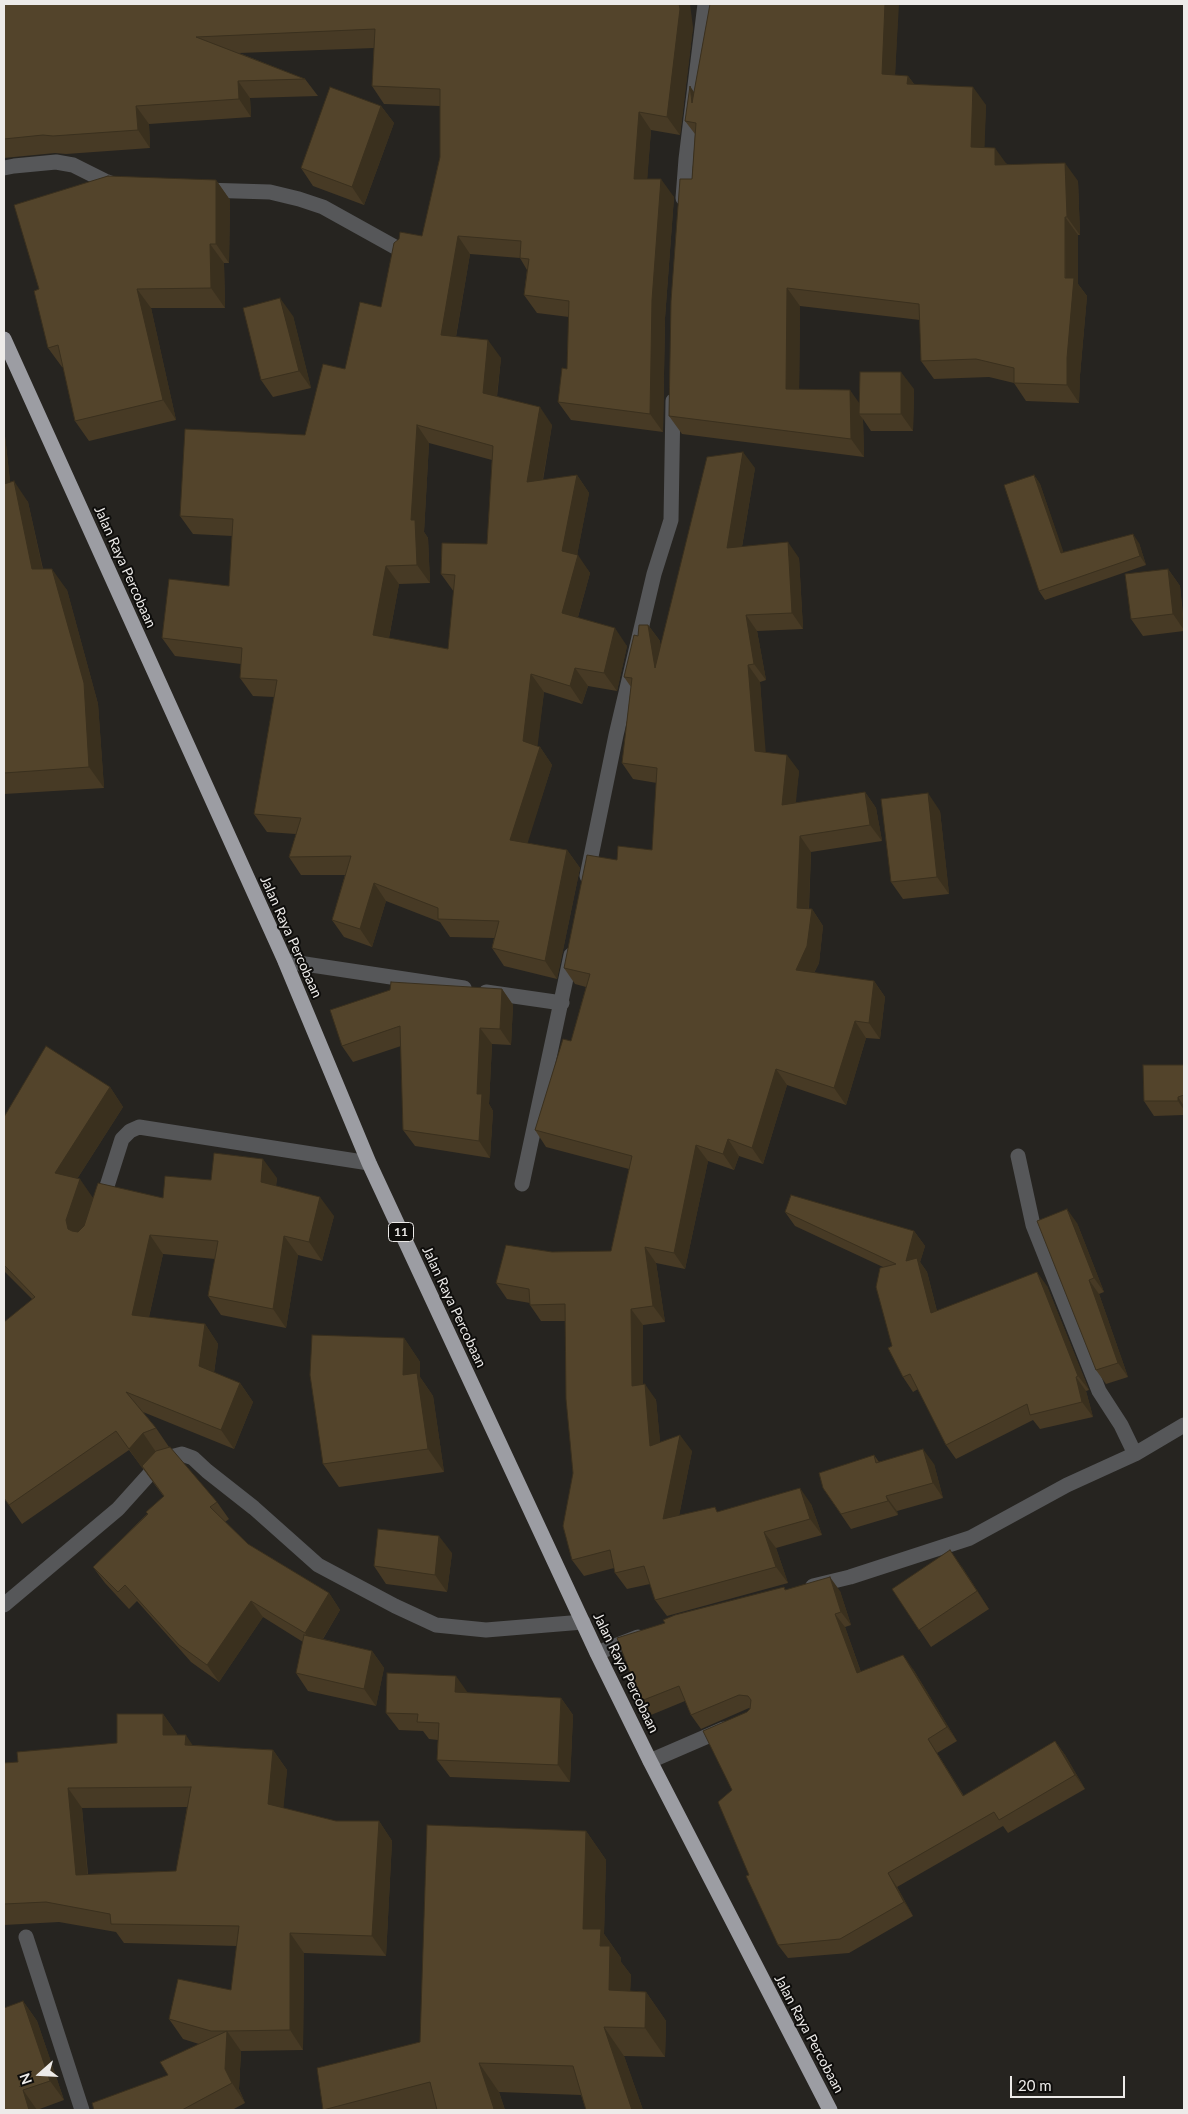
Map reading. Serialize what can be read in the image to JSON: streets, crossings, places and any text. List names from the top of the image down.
{
  "streets": {
    "highway": ["Jalan Raya Percobaan", "11"]
  },
  "scale_bar": "20 m",
  "north": "left"
}
